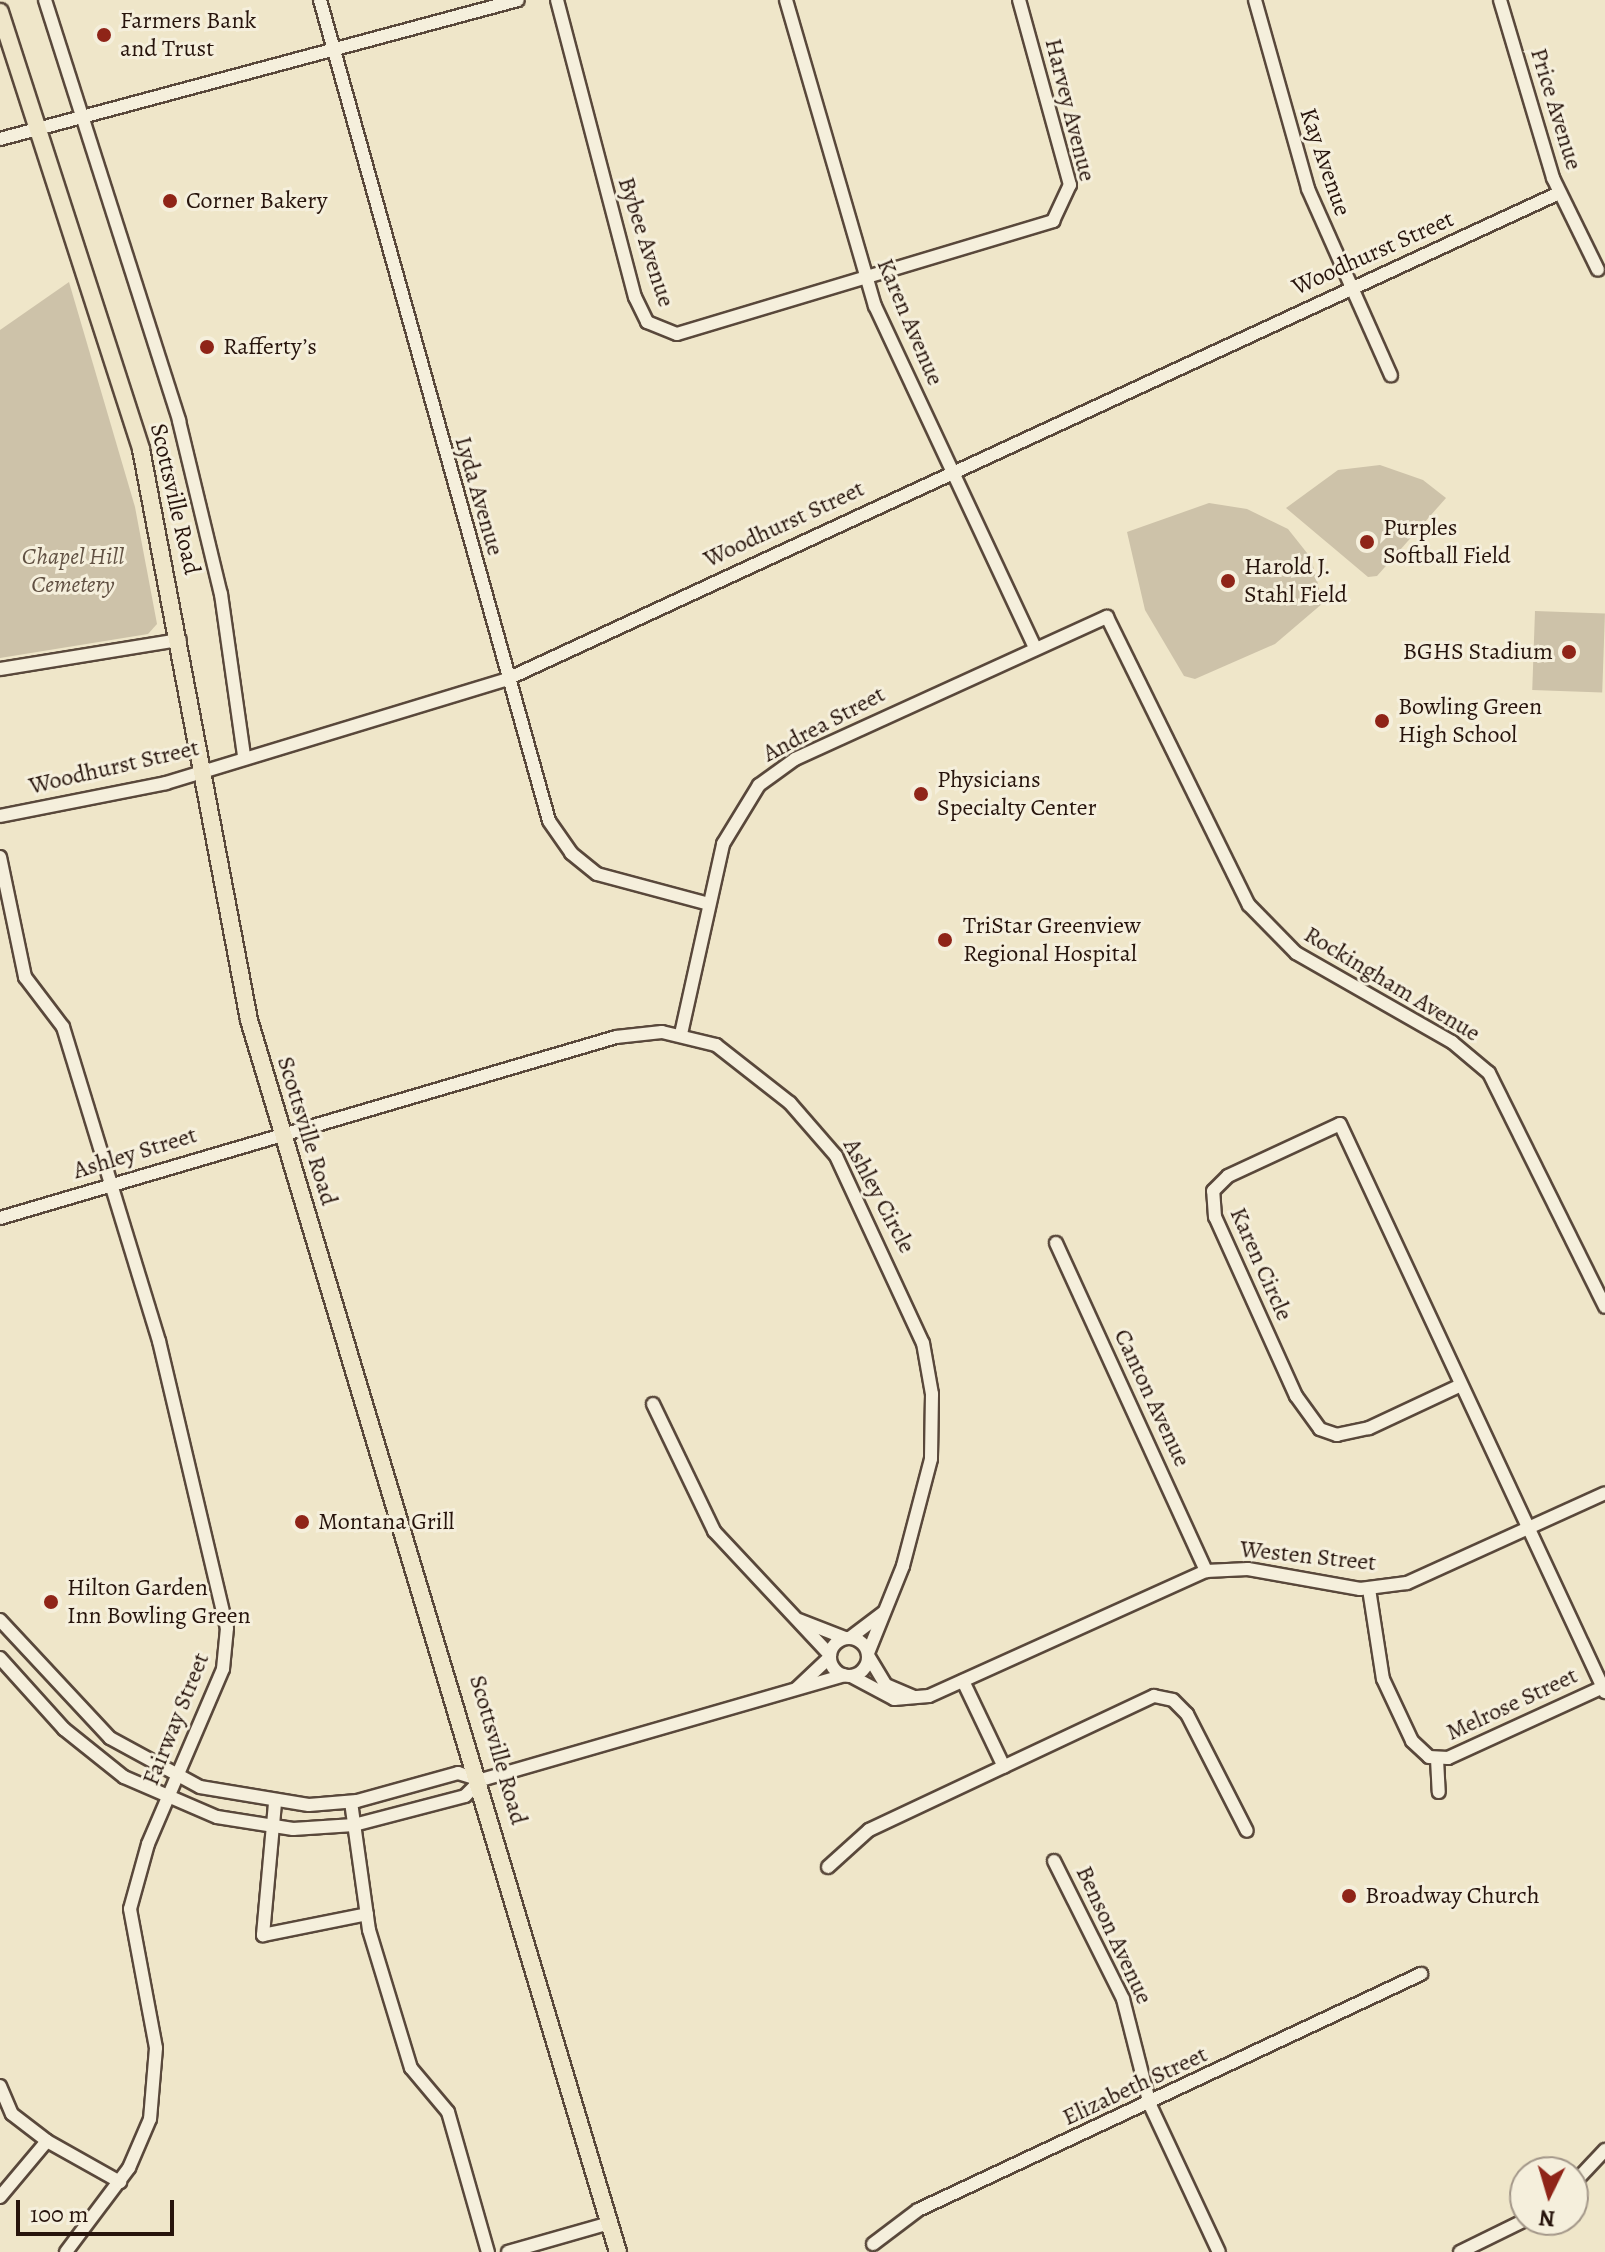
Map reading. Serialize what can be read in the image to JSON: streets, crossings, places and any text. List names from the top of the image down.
{
  "streets": {
    "main road": ["Scottsville Road"],
    "street": [
      "Price Avenue",
      "Harvey Avenue",
      "Kay Avenue",
      "Bybee Avenue",
      "Woodhurst Street",
      "Karen Avenue",
      "Lyda Avenue",
      "Andrea Street",
      "Rockingham Avenue",
      "Ashley Street",
      "Ashley Circle",
      "Karen Circle",
      "Canton Avenue",
      "Westen Street",
      "Melrose Street",
      "Fairway Street",
      "Benson Avenue",
      "Elizabeth Street"
    ]
  },
  "crossings": [
    ["Price Avenue", "Woodhurst Street"],
    ["Harvey Avenue", "Bybee Avenue"],
    ["Harvey Avenue", "Karen Avenue"],
    ["Kay Avenue", "Woodhurst Street"],
    ["Bybee Avenue", "Karen Avenue"],
    ["Woodhurst Street", "Karen Avenue"],
    ["Woodhurst Street", "Lyda Avenue"],
    ["Woodhurst Street", "Scottsville Road"],
    ["Karen Avenue", "Andrea Street"],
    ["Lyda Avenue", "Andrea Street"],
    ["Scottsville Road", "Ashley Street"],
    ["Scottsville Road", "Ashley Circle"],
    ["Andrea Street", "Rockingham Avenue"],
    ["Andrea Street", "Ashley Circle"],
    ["Ashley Street", "Ashley Circle"],
    ["Ashley Street", "Fairway Street"],
    ["Karen Circle", "Westen Street"],
    ["Canton Avenue", "Westen Street"],
    ["Westen Street", "Melrose Street"],
    ["Benson Avenue", "Elizabeth Street"]
  ],
  "parks": ["Chapel Hill Cemetery"],
  "places": [
    "Farmers Bank and Trust",
    "Corner Bakery",
    "Rafferty’s",
    "Purples Softball Field",
    "Harold J. Stahl Field",
    "BGHS Stadium",
    "Bowling Green High School",
    "Physicians Specialty Center",
    "TriStar Greenview Regional Hospital",
    "Montana Grill",
    "Hilton Garden Inn Bowling Green",
    "Broadway Church"
  ],
  "scale_bar": "100 m",
  "north": "bottom"
}
